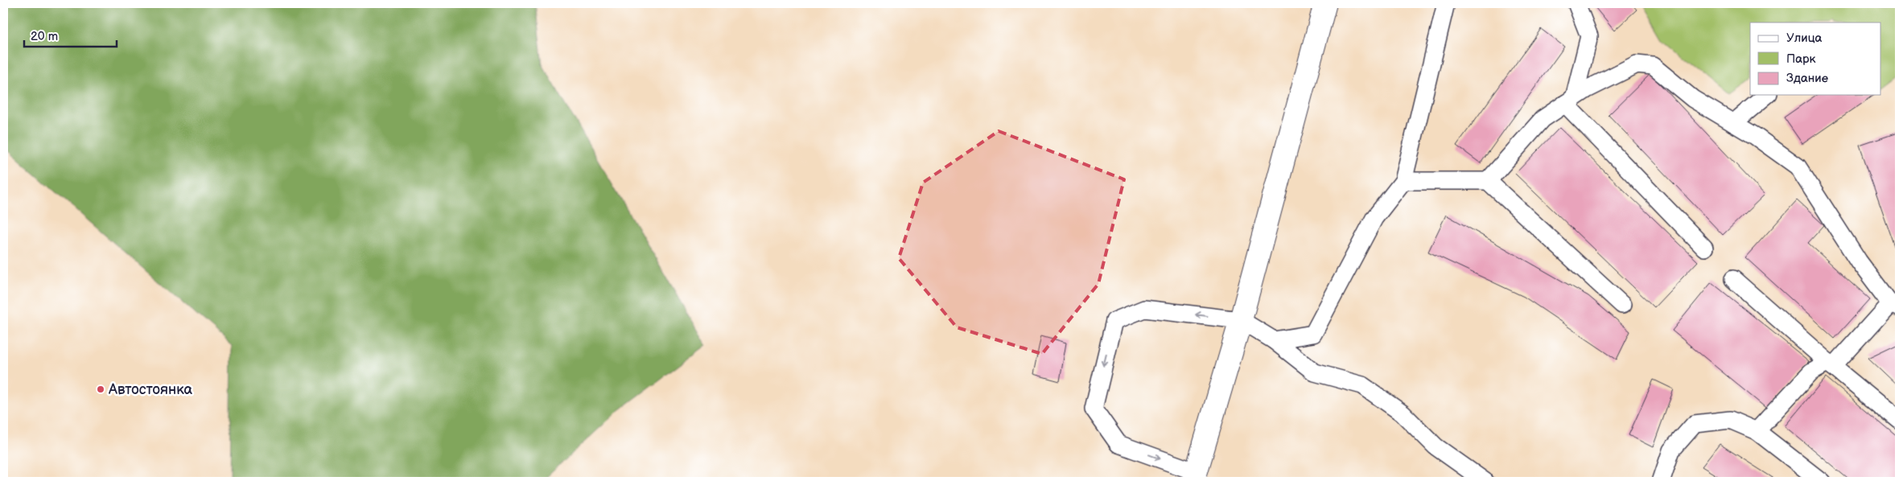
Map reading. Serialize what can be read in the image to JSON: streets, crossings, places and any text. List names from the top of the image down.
{
  "places": ["Автостоянка"],
  "legend": ["Улица", "Парк", "Здание"],
  "scale_bar": "20 m"
}
